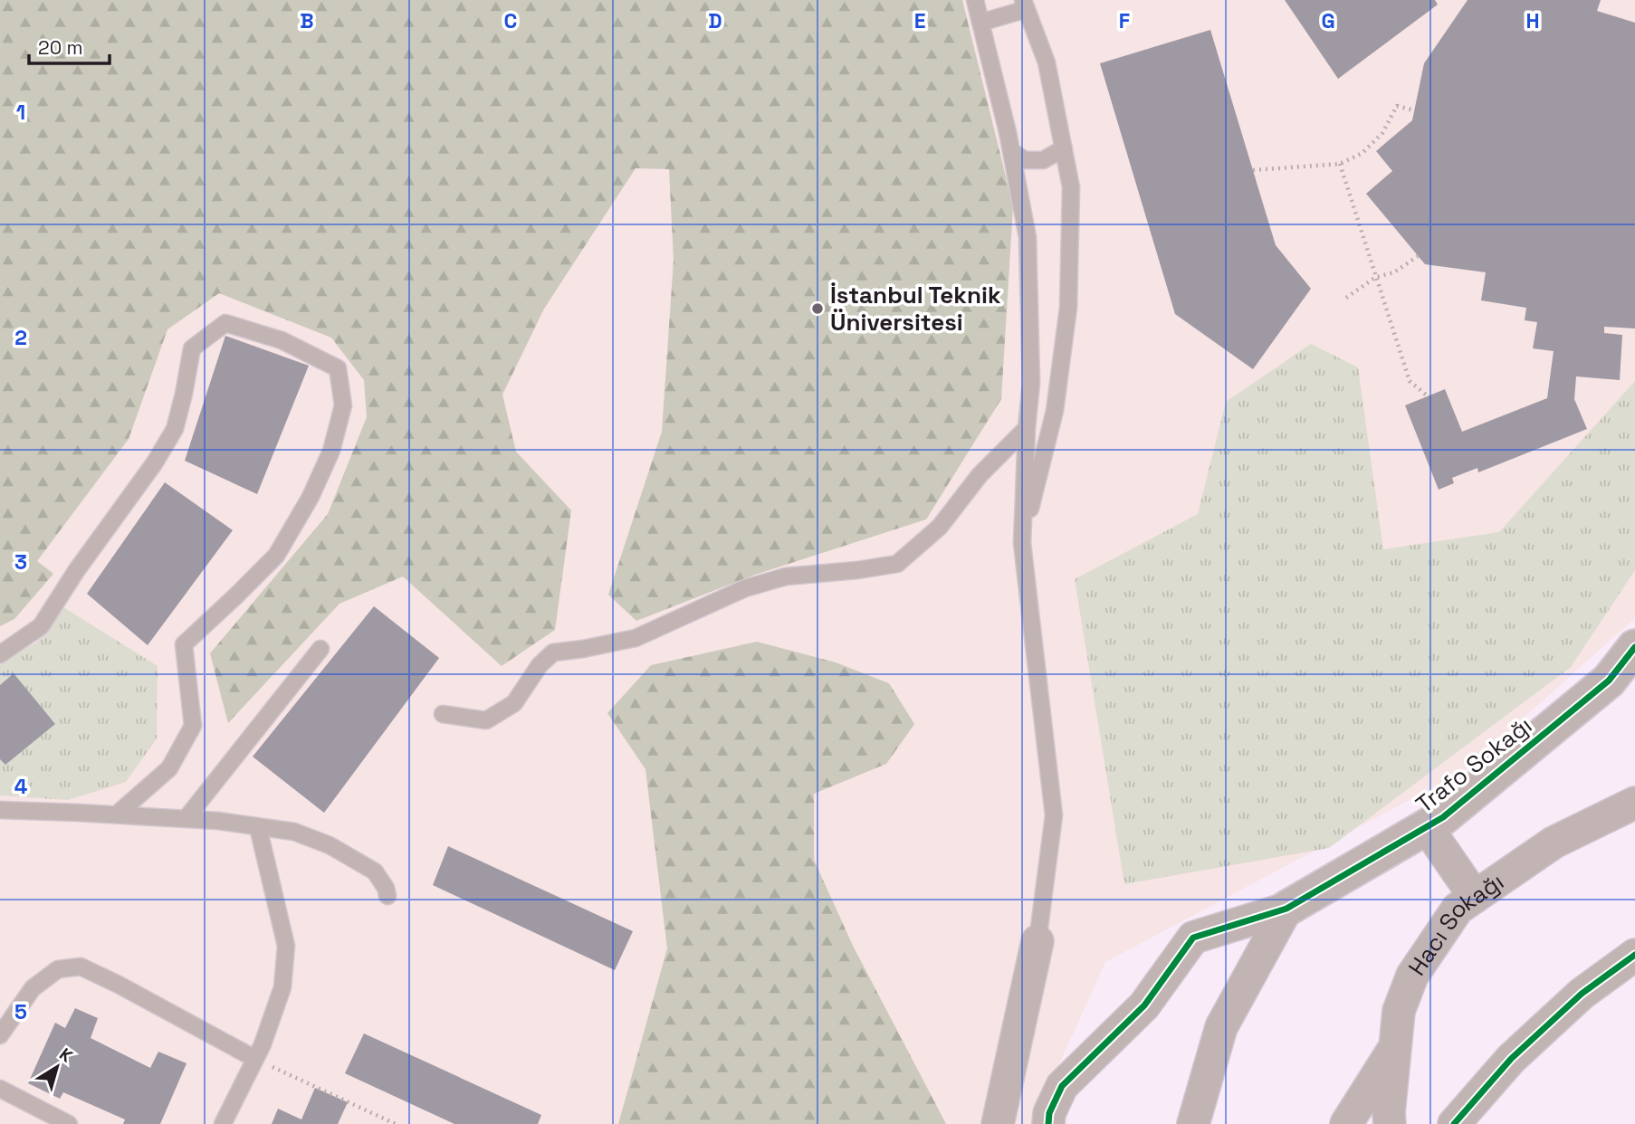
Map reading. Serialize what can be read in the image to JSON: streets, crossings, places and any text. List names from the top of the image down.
{
  "streets": {
    "street": ["Trafo Sokağı", "Hacı Sokağı"]
  },
  "places": ["İstanbul Teknik Üniversitesi"],
  "scale_bar": "20 m",
  "north": "top right",
  "grid": {
    "columns": [
      "B",
      "C",
      "D",
      "E",
      "F",
      "G",
      "H"
    ],
    "rows": [
      "1",
      "2",
      "3",
      "4",
      "5"
    ]
  }
}
